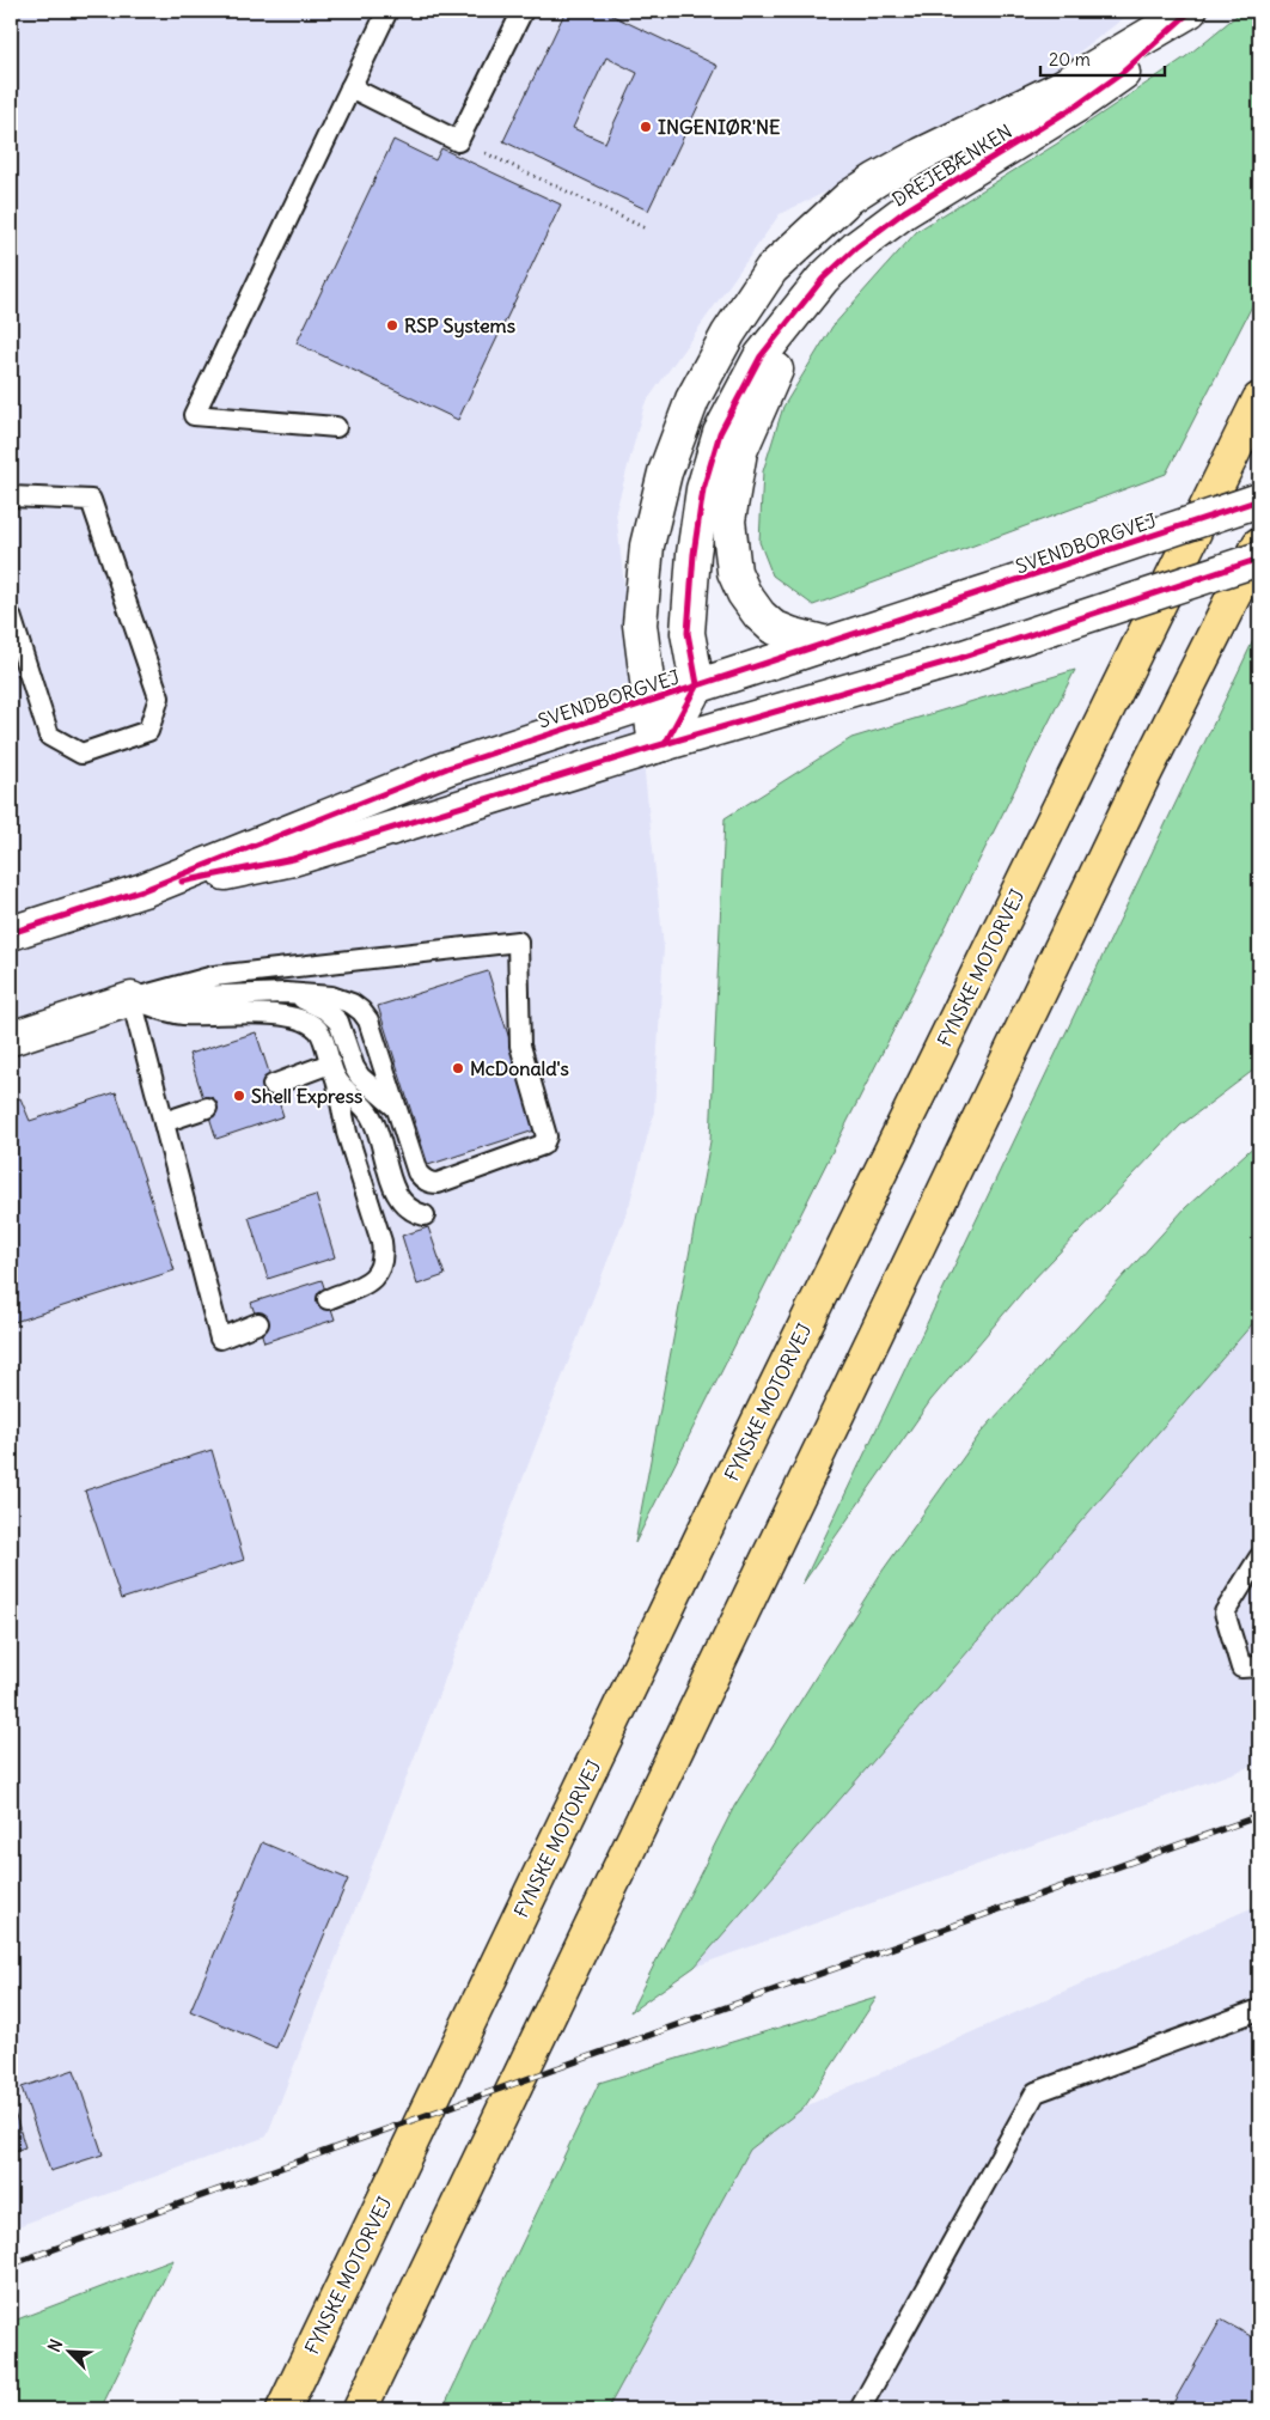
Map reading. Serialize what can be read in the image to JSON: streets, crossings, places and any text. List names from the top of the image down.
{
  "streets": {
    "highway": ["FYNSKE MOTORVEJ"],
    "main road": ["DREJEBÆNKEN", "SVENDBORGVEJ"]
  },
  "crossings": [
    ["DREJEBÆNKEN", "SVENDBORGVEJ"]
  ],
  "places": [
    "INGENIØR'NE",
    "RSP Systems",
    "McDonald's",
    "Shell Express"
  ],
  "scale_bar": "20 m",
  "north": "top left"
}
